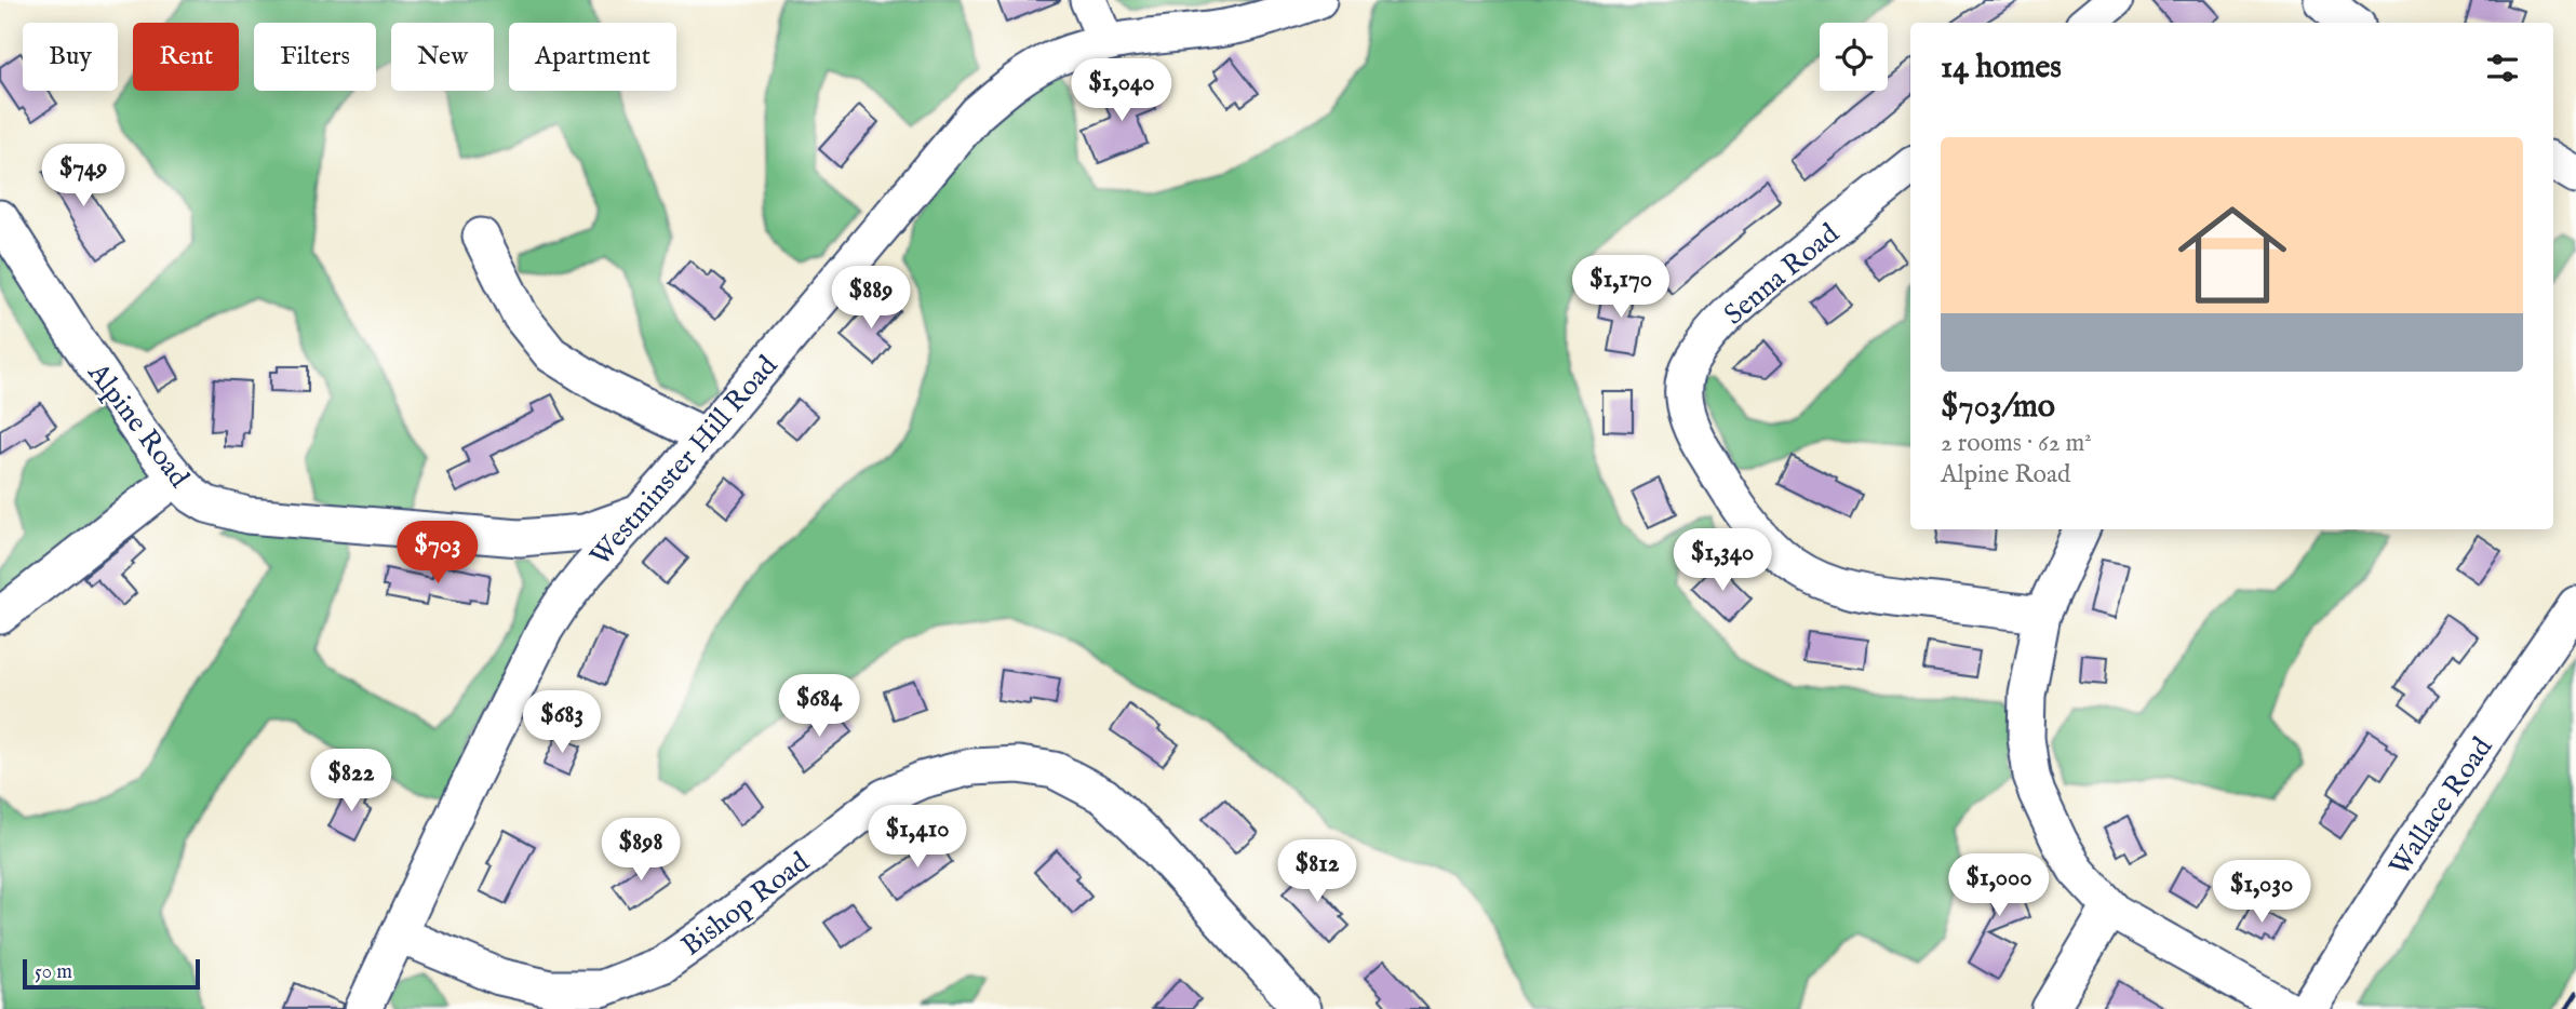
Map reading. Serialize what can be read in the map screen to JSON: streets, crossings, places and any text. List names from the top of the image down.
{
  "streets": {
    "street": [
      "Senna Road",
      "Alpine Road",
      "Westminster Hill Road",
      "Wallace Road",
      "Bishop Road"
    ]
  },
  "crossings": [
    ["Alpine Road", "Westminster Hill Road"],
    ["Westminster Hill Road", "Bishop Road"]
  ],
  "scale_bar": "50 m",
  "page": {
    "chip": [
      "Buy",
      "Rent",
      "Filters",
      "New",
      "Apartment"
    ],
    "heading": "14 homes",
    "price": [
      "$1,040",
      "$749",
      "$1,170",
      "$889",
      "$703",
      "$1,340",
      "$684",
      "$683",
      "$822",
      "$1,410",
      "$898",
      "$812",
      "$1,000",
      "$1,030"
    ],
    "list": [
      {
        "name": "$703/mo",
        "note": "2 rooms · 62 m² · Alpine Road"
      }
    ],
    "scale": "50 m"
  }
}
